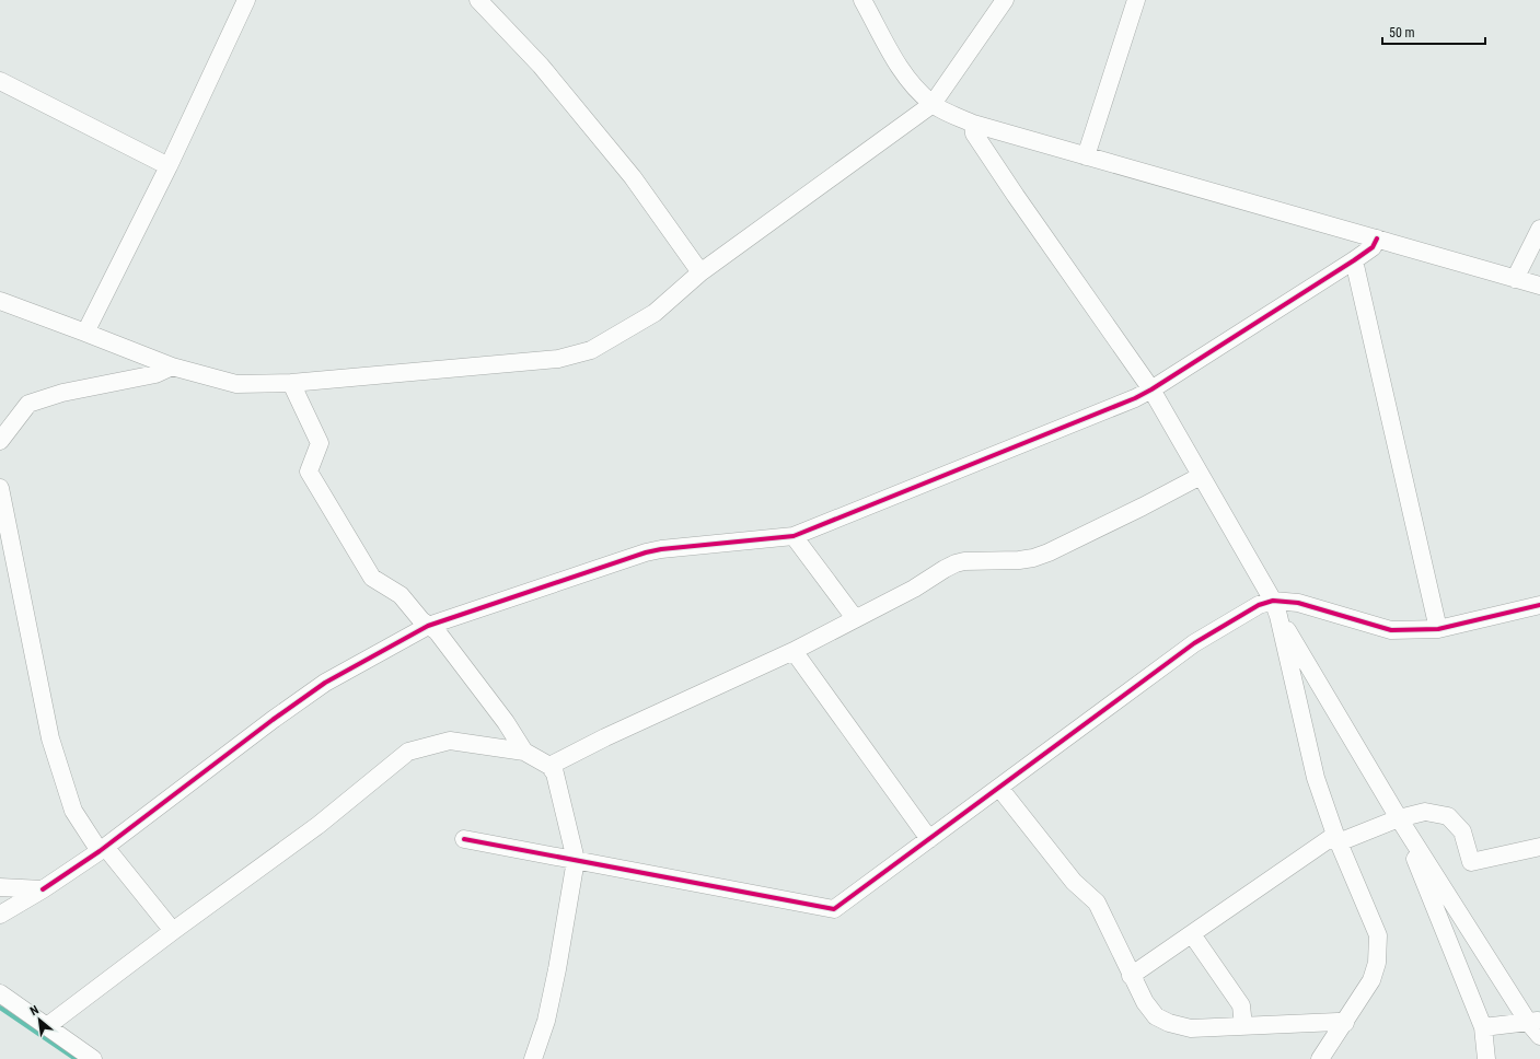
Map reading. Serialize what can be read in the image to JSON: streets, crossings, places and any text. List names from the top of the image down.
{
  "scale_bar": "50 m",
  "north": "top left"
}
